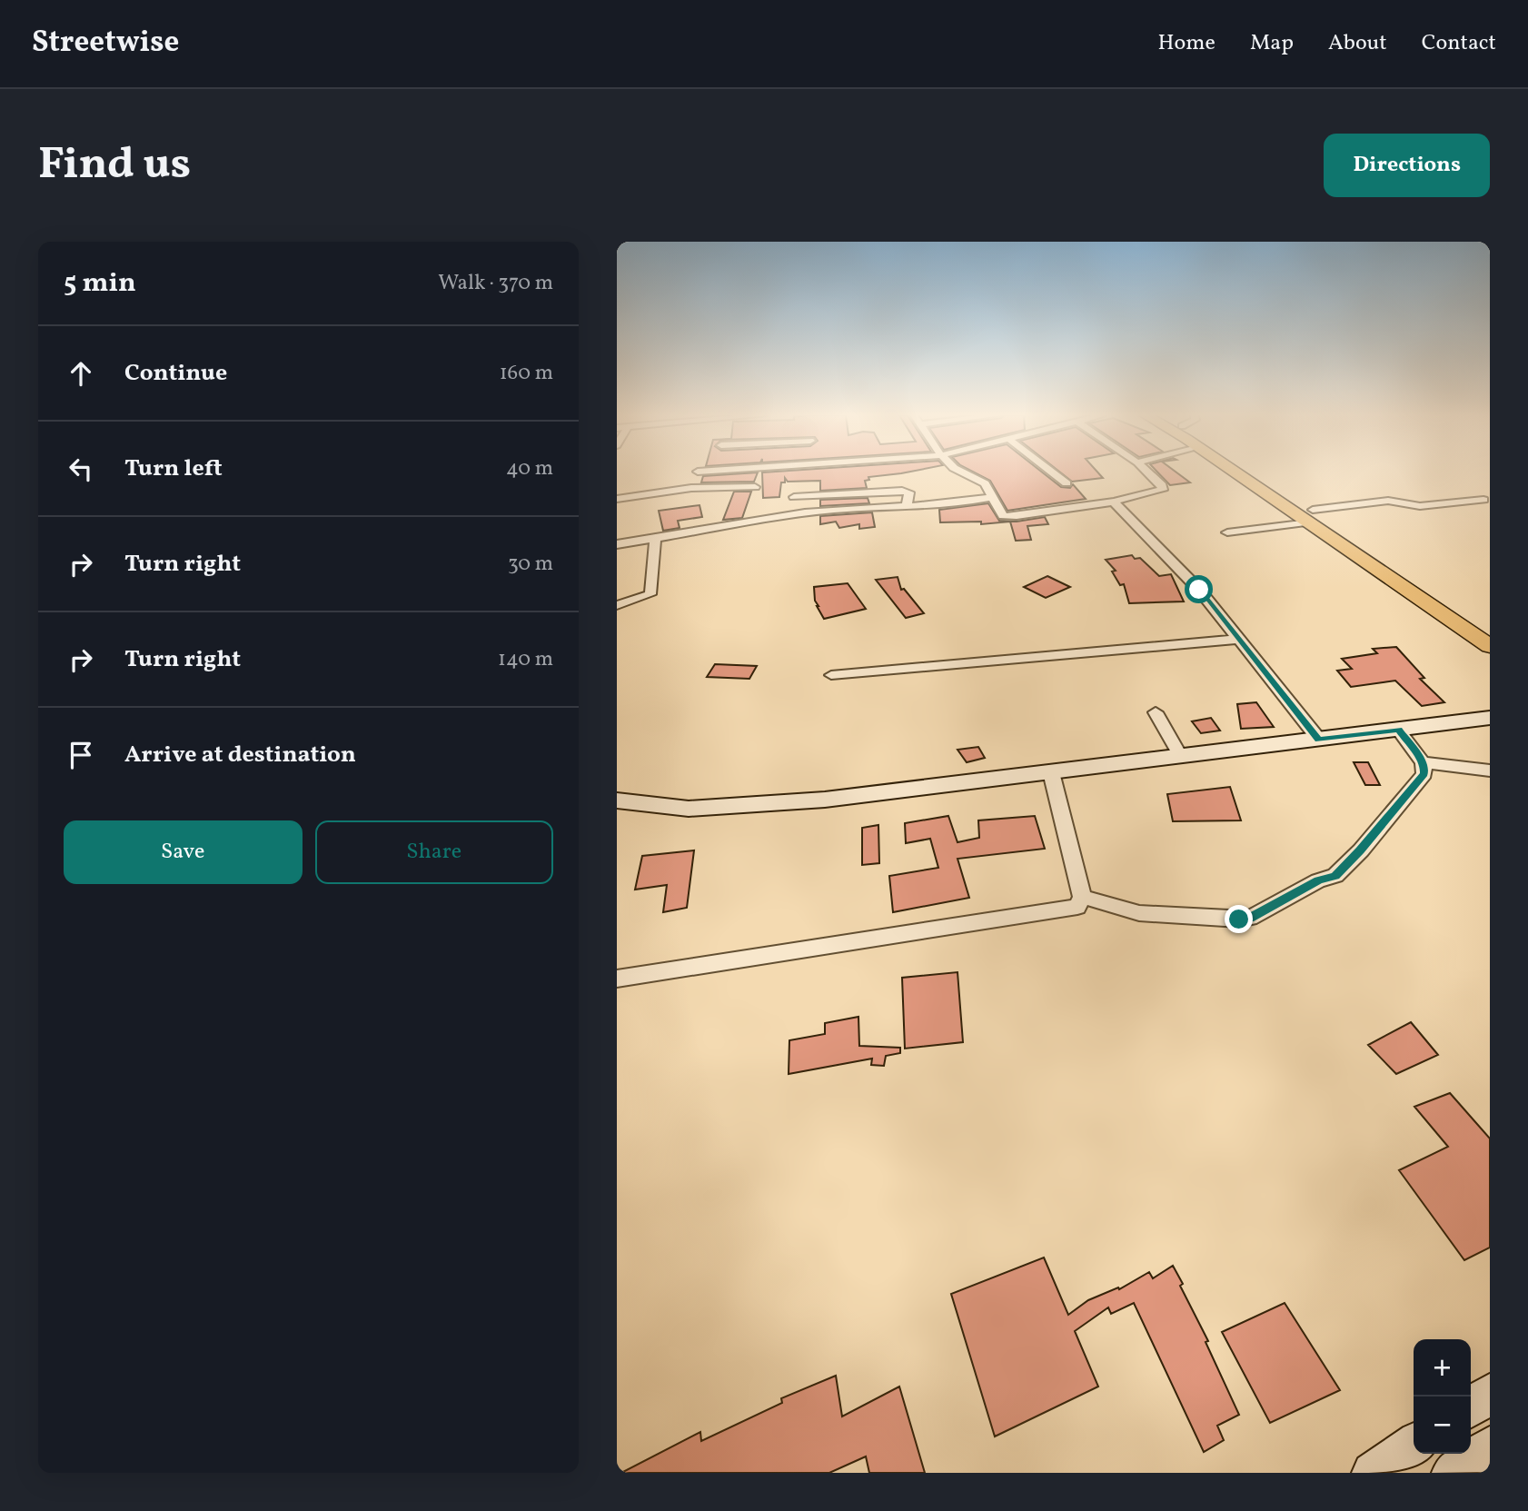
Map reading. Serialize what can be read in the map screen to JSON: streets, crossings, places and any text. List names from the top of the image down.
{
  "page": {
    "header": "Streetwise",
    "nav": [
      "Home",
      "Map",
      "About",
      "Contact"
    ],
    "buttons": [
      "Directions",
      ["Save", "Share"]
    ],
    "title": "Find us",
    "heading": ["5 min", "Walk · 370 m"],
    "list": [
      ["Continue", "160 m"],
      ["Turn left", "40 m"],
      ["Turn right", "30 m"],
      ["Turn right", "140 m"],
      "Arrive at destination"
    ],
    "map_buttons": ["+", "−"]
  }
}
